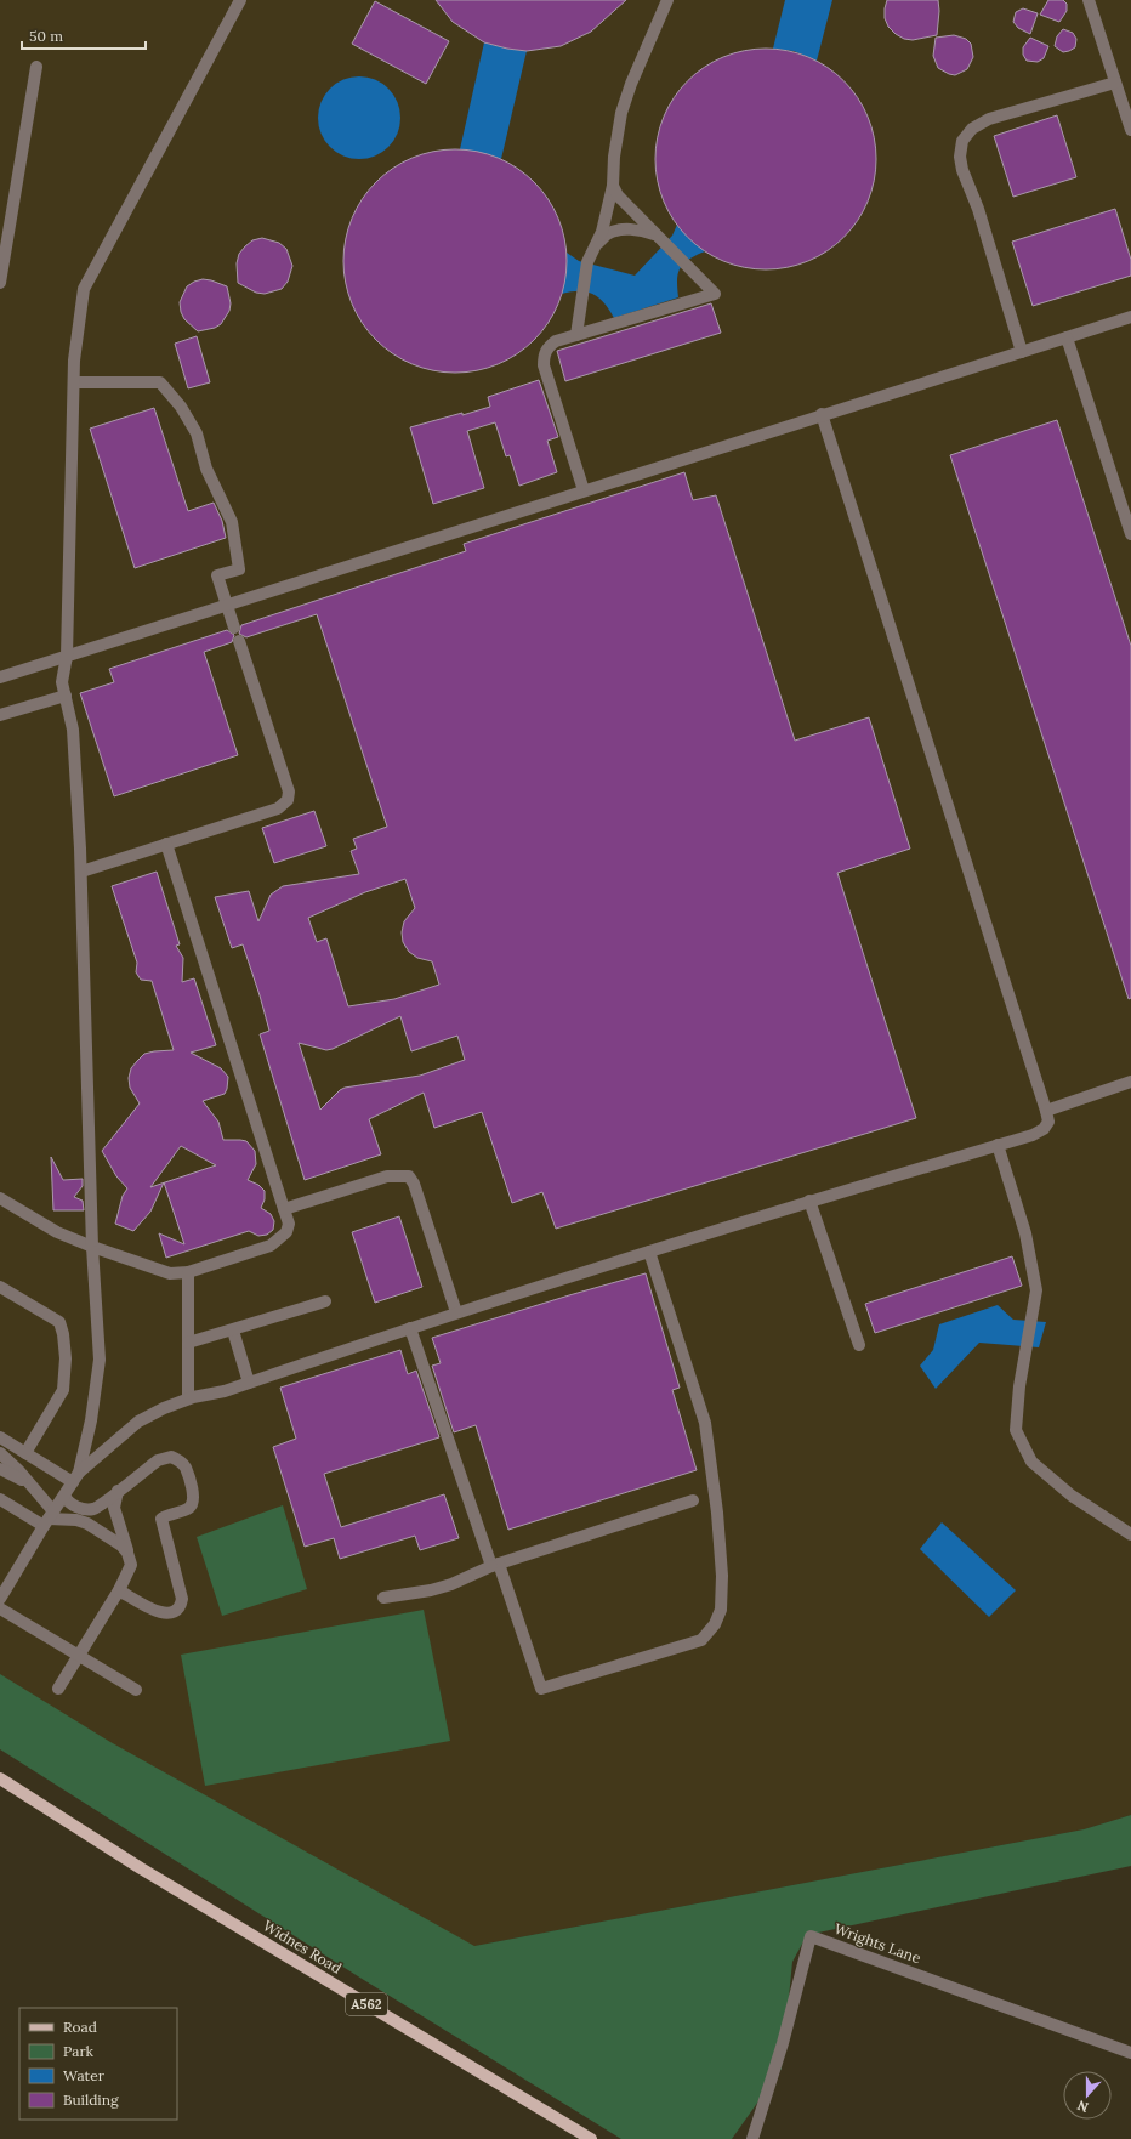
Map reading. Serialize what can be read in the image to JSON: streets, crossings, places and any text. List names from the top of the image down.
{
  "streets": {
    "main road": ["Widnes Road", "A562"],
    "lane": ["Wrights Lane"]
  },
  "legend": [
    "Road",
    "Park",
    "Water",
    "Building"
  ],
  "scale_bar": "50 m",
  "north": "bottom"
}
